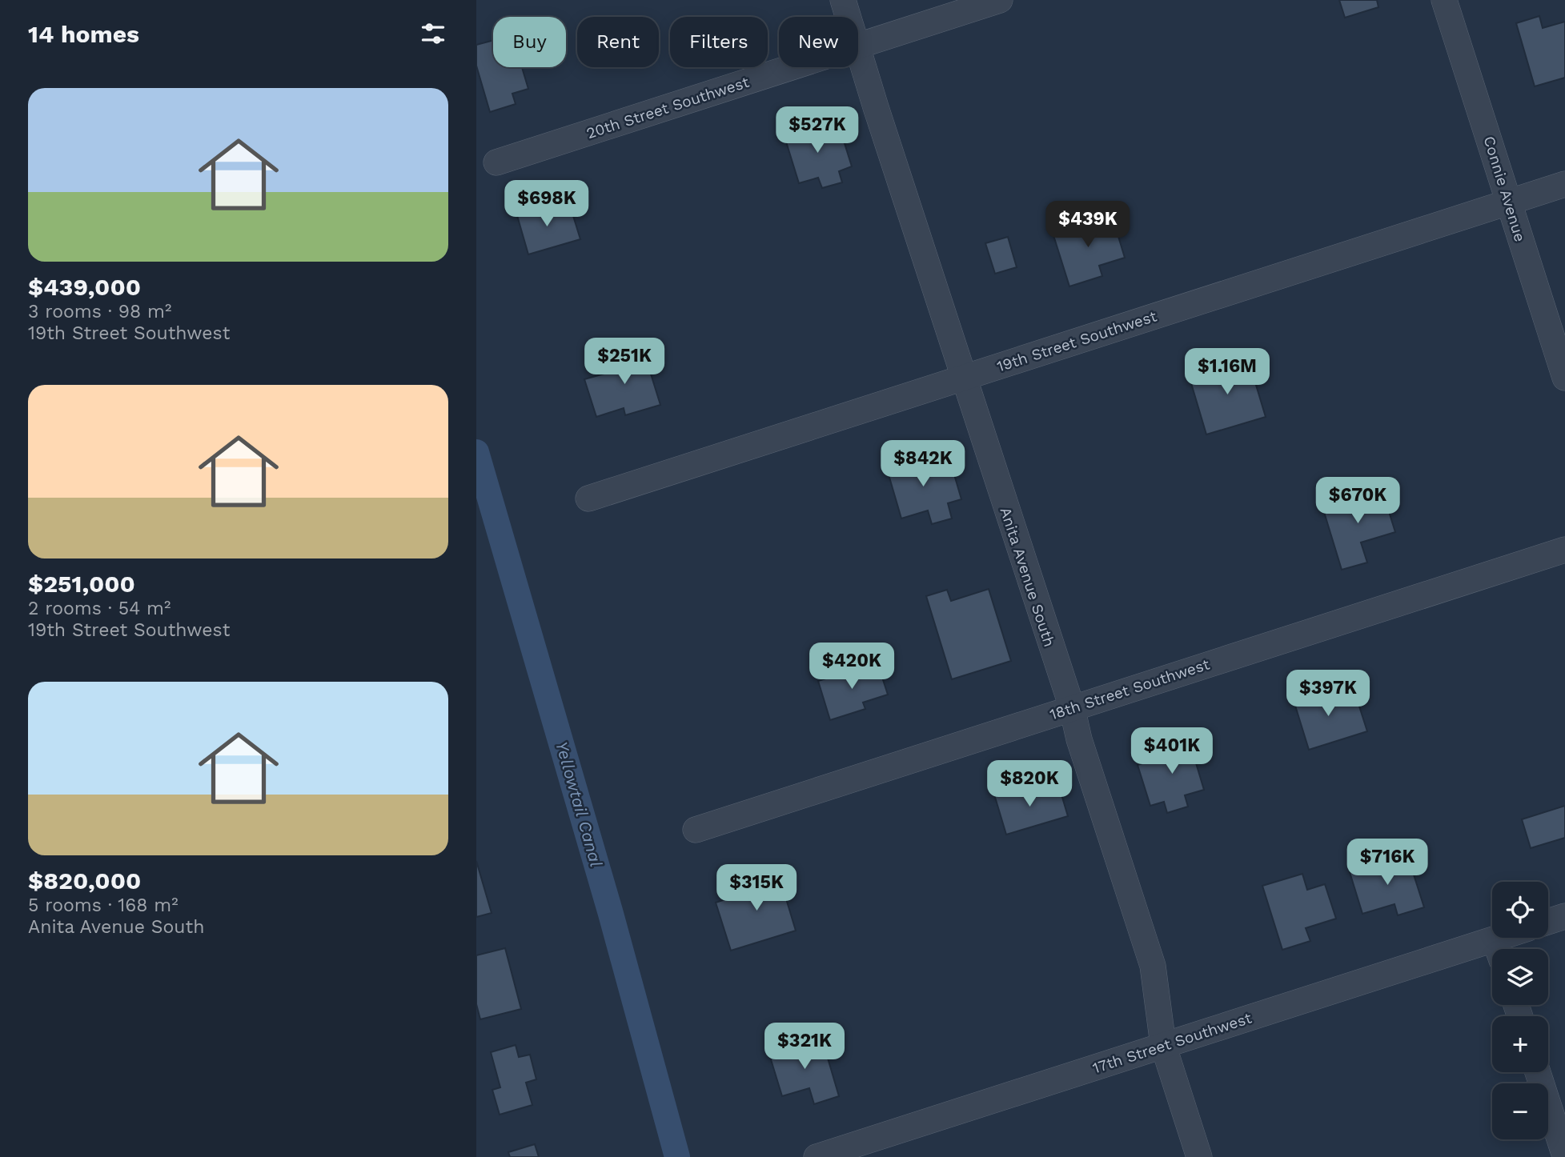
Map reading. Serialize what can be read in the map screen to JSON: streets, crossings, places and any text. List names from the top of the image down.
{
  "streets": {
    "street": [
      "20th Street Southwest",
      "Connie Avenue",
      "19th Street Southwest",
      "Anita Avenue South",
      "18th Street Southwest",
      "17th Street Southwest"
    ]
  },
  "crossings": [
    ["20th Street Southwest", "Anita Avenue South"],
    ["Connie Avenue", "19th Street Southwest"],
    ["19th Street Southwest", "Anita Avenue South"],
    ["Anita Avenue South", "18th Street Southwest"],
    ["Anita Avenue South", "17th Street Southwest"]
  ],
  "water": ["Yellowtail Canal"],
  "page": {
    "heading": "14 homes",
    "chip": [
      "Buy",
      "Rent",
      "Filters",
      "New"
    ],
    "list": [
      {
        "name": "$439,000",
        "note": "3 rooms · 98 m² · 19th Street Southwest"
      },
      {
        "name": "$251,000",
        "note": "2 rooms · 54 m² · 19th Street Southwest"
      },
      {
        "name": "$820,000",
        "note": "5 rooms · 168 m² · Anita Avenue South"
      }
    ],
    "price": [
      "$527K",
      "$698K",
      "$439K",
      "$251K",
      "$1.16M",
      "$842K",
      "$670K",
      "$420K",
      "$397K",
      "$401K",
      "$820K",
      "$716K",
      "$315K",
      "$321K"
    ],
    "map_buttons": ["+", "−"]
  }
}
